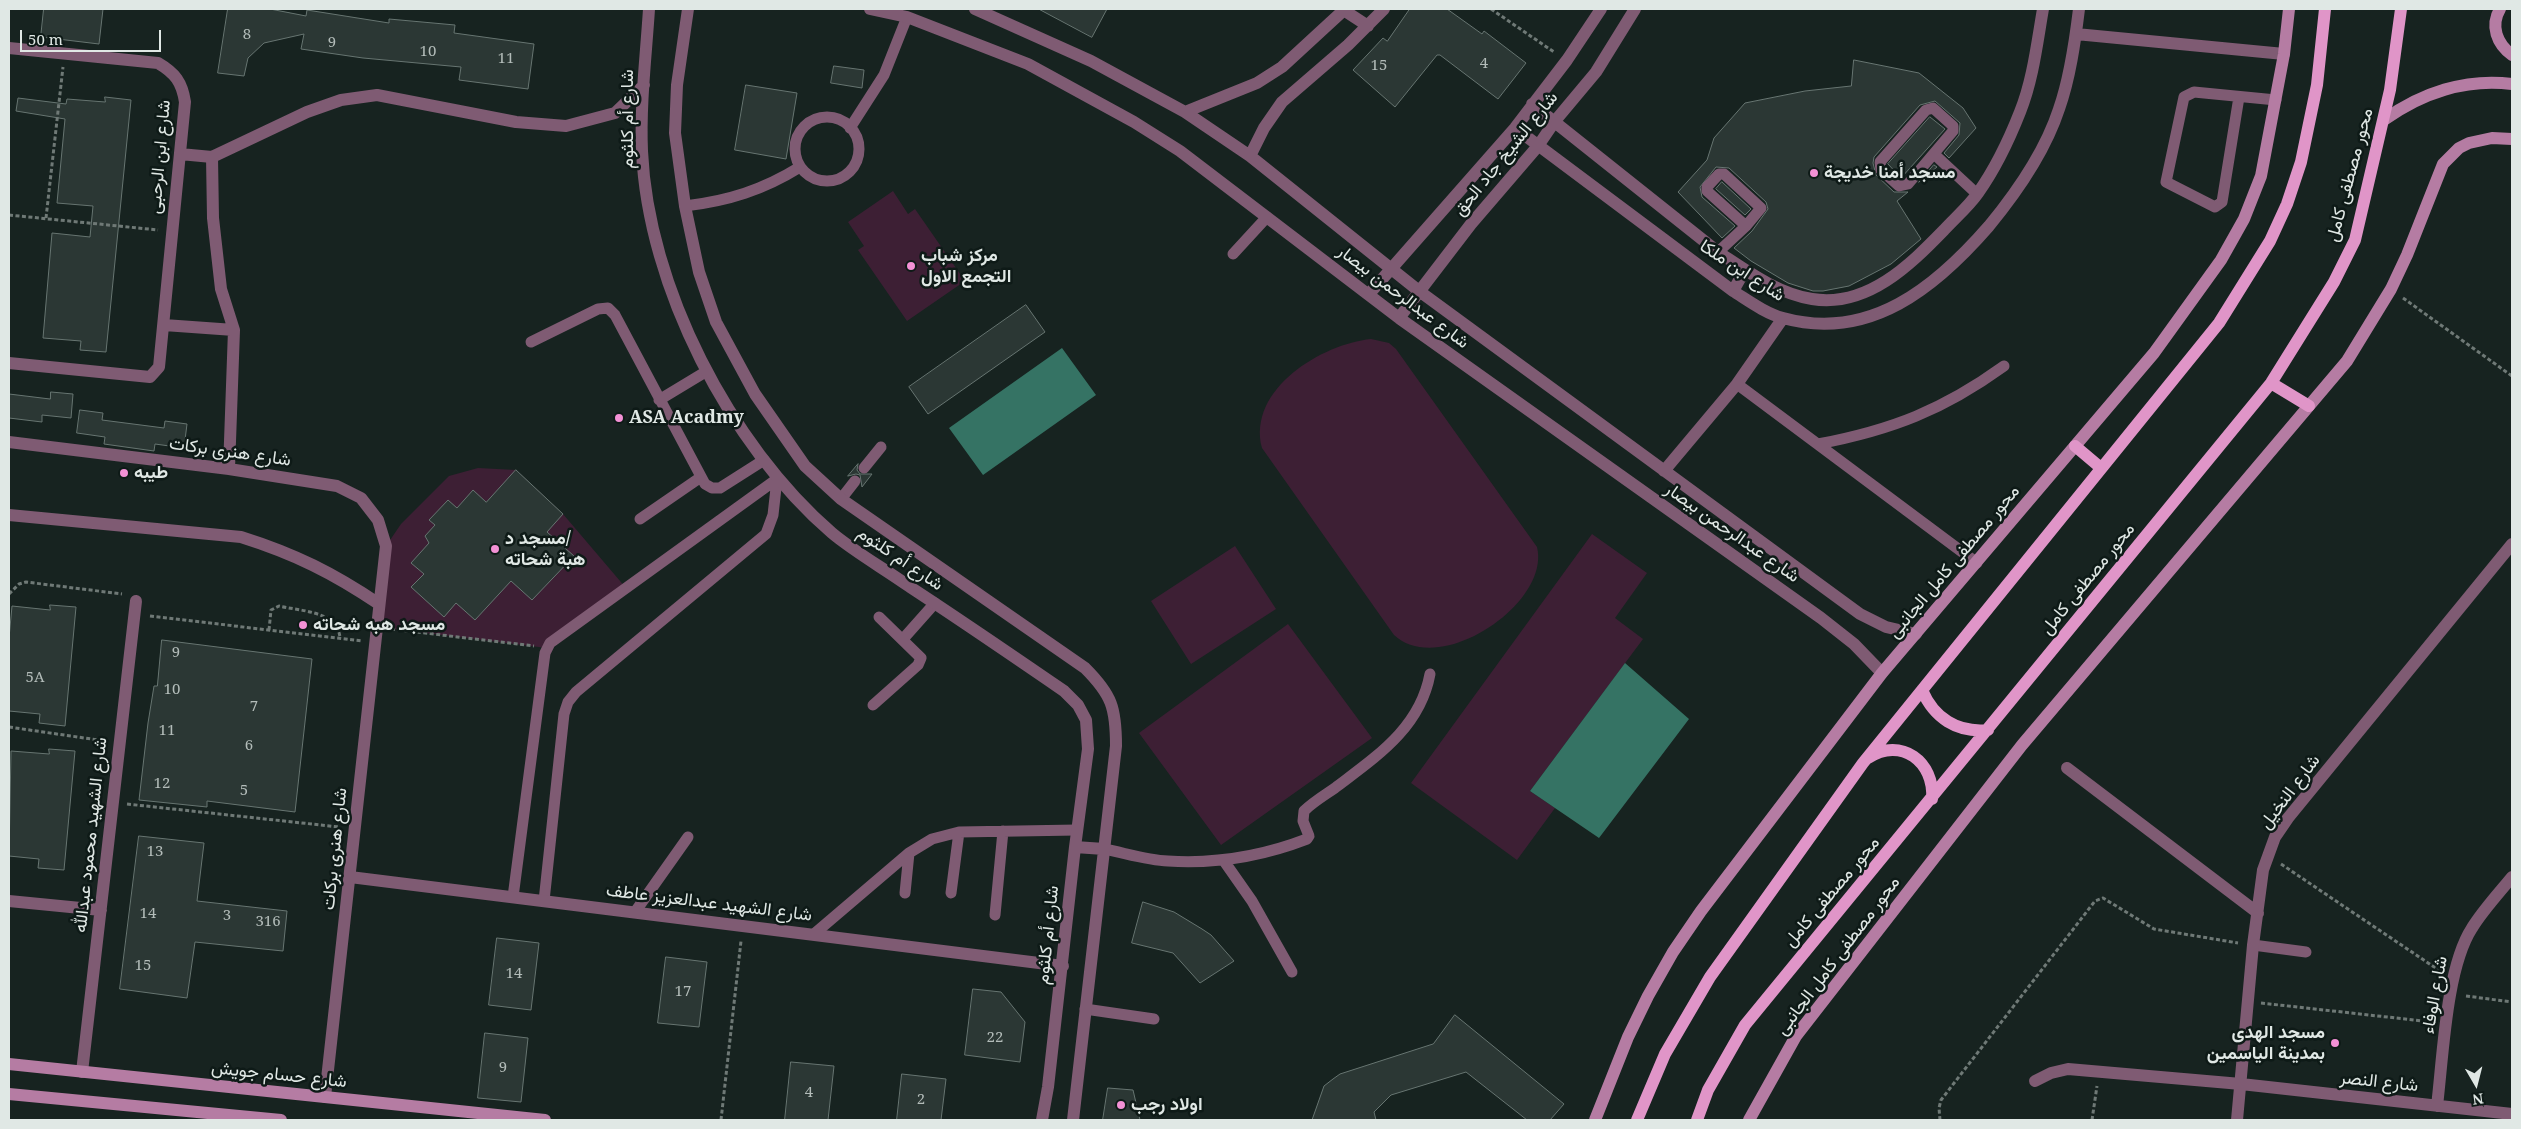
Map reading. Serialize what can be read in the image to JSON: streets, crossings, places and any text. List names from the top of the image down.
{
  "streets": {
    "main road": ["محور مصطفى كامل"],
    "street": [
      "شارع أم كلثوم",
      "شارع الشيخ جاد الحق",
      "شارع ابن الرحبى",
      "شارع ابن ملكا",
      "شارع عبدالرحمن بيصار",
      "شارع هنرى بركات",
      "محور مصطفى كامل الجانبى",
      "شارع النخيل",
      "شارع الشهيد محمود عبدالله",
      "شارع الشهيد عبدالعزيز عاطف",
      "شارع الوفاء",
      "شارع حسام جويش",
      "شارع النصر"
    ]
  },
  "crossings": [
    ["شارع أم كلثوم", "شارع الشهيد عبدالعزيز عاطف"],
    ["شارع الشيخ جاد الحق", "شارع ابن ملكا"],
    ["شارع الشيخ جاد الحق", "شارع عبدالرحمن بيصار"],
    ["شارع عبدالرحمن بيصار", "محور مصطفى كامل الجانبى"],
    ["شارع هنرى بركات", "شارع الشهيد عبدالعزيز عاطف"],
    ["شارع هنرى بركات", "شارع حسام جويش"],
    ["شارع النخيل", "شارع النصر"],
    ["شارع الشهيد محمود عبدالله", "شارع حسام جويش"],
    ["شارع الوفاء", "شارع النصر"]
  ],
  "places": [
    "مسجد أمنا خديجة",
    "مركز شباب التجمع الاول",
    "ASA Acadmy",
    "طيبه",
    "مسجد د/ هبة شحاته",
    "مسجد هبه شحاته",
    "مسجد الهدى بمدينة الياسمين",
    "اولاد رجب"
  ],
  "house_numbers": [
    "8",
    "9",
    "10",
    "11",
    "4",
    "15",
    "9",
    "5A",
    "10",
    "7",
    "11",
    "6",
    "12",
    "5",
    "13",
    "14",
    "3",
    "316",
    "15",
    "14",
    "17",
    "22",
    "9",
    "4",
    "2"
  ],
  "scale_bar": "50 m",
  "north": "bottom"
}
